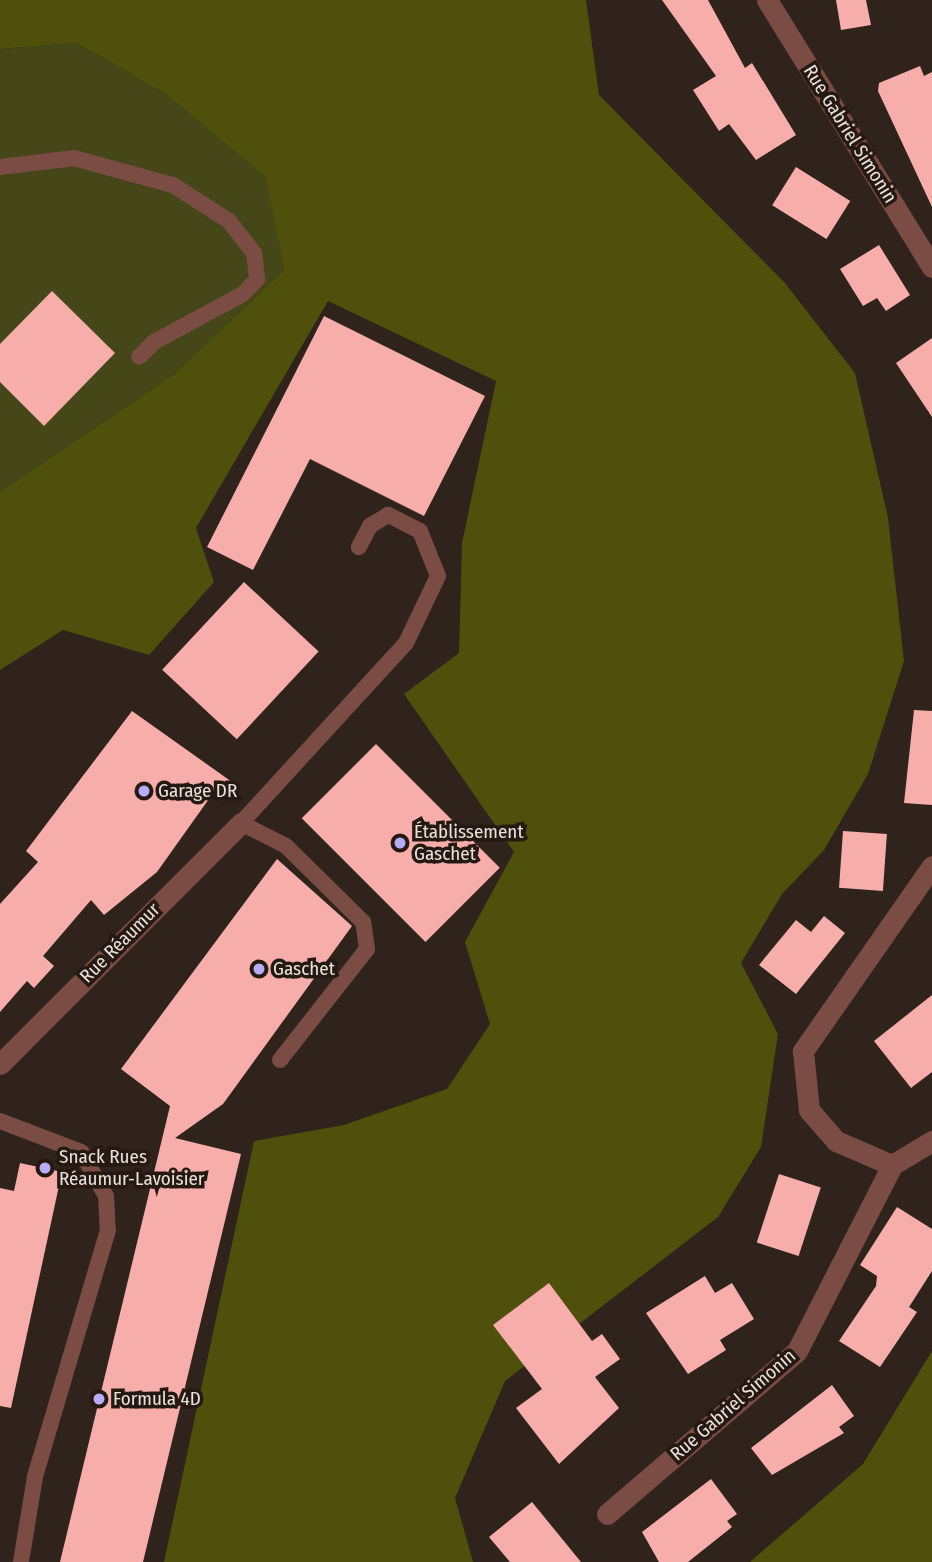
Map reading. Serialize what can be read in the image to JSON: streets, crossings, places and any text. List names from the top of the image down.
{
  "streets": {
    "street": ["Rue Gabriel Simonin", "Rue Réaumur"]
  },
  "places": [
    "Garage DR",
    "Établissement Gaschet",
    "Gaschet",
    "Snack Rues Réaumur-Lavoisier",
    "Formula 4D"
  ]
}
